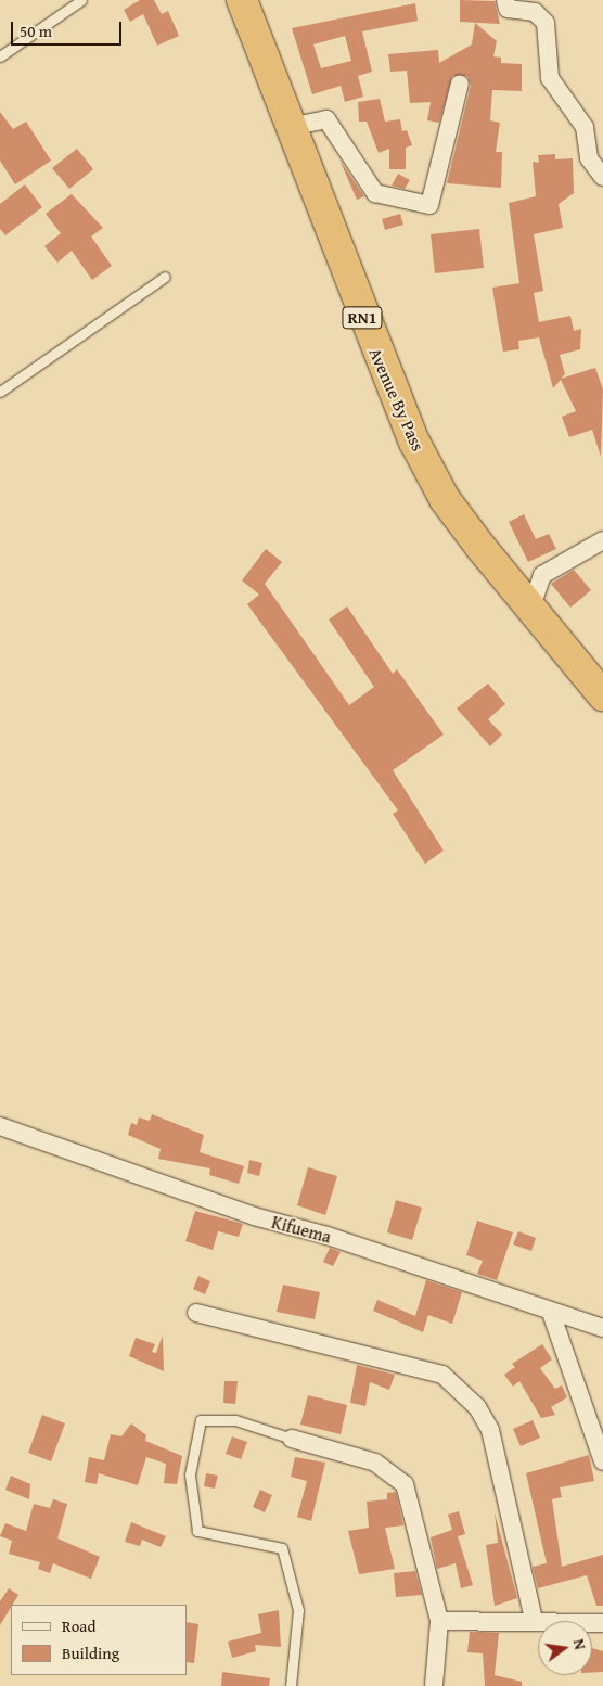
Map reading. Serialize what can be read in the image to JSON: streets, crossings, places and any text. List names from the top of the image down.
{
  "streets": {
    "highway": ["RN1", "Avenue By Pass"],
    "street": ["Kifuema"]
  },
  "legend": ["Road", "Building"],
  "scale_bar": "50 m",
  "north": "right"
}
